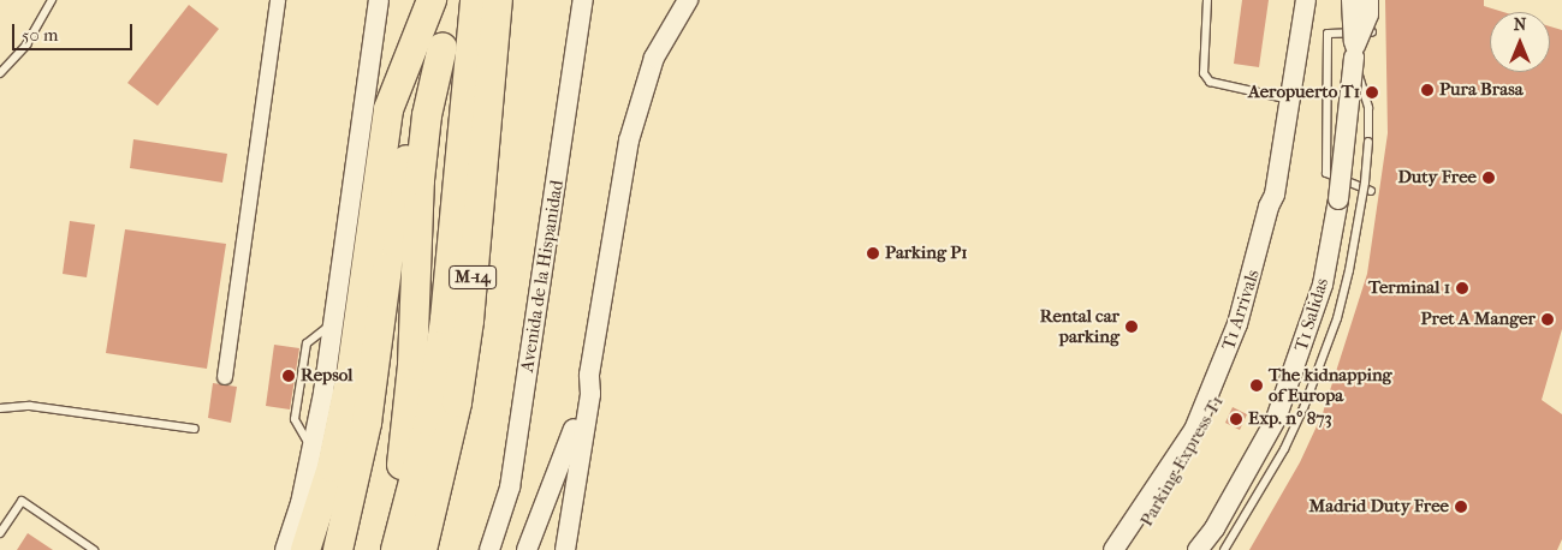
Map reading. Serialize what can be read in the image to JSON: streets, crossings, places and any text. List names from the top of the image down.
{
  "streets": {
    "highway": ["M-14"],
    "street": [
      "Avenida de la Hispanidad",
      "T1 Arrivals",
      "T1 Salidas",
      "Parking Express T1"
    ]
  },
  "crossings": [
    ["T1 Arrivals", "Parking Express T1"]
  ],
  "places": [
    "Pura Brasa",
    "Aeropuerto T1",
    "Duty Free",
    "Parking P1",
    "Terminal 1",
    "Pret A Manger",
    "Rental car parking",
    "Repsol",
    "The kidnapping of Europa",
    "Exp. nº 873",
    "Madrid Duty Free"
  ],
  "scale_bar": "50 m",
  "north": "top"
}
